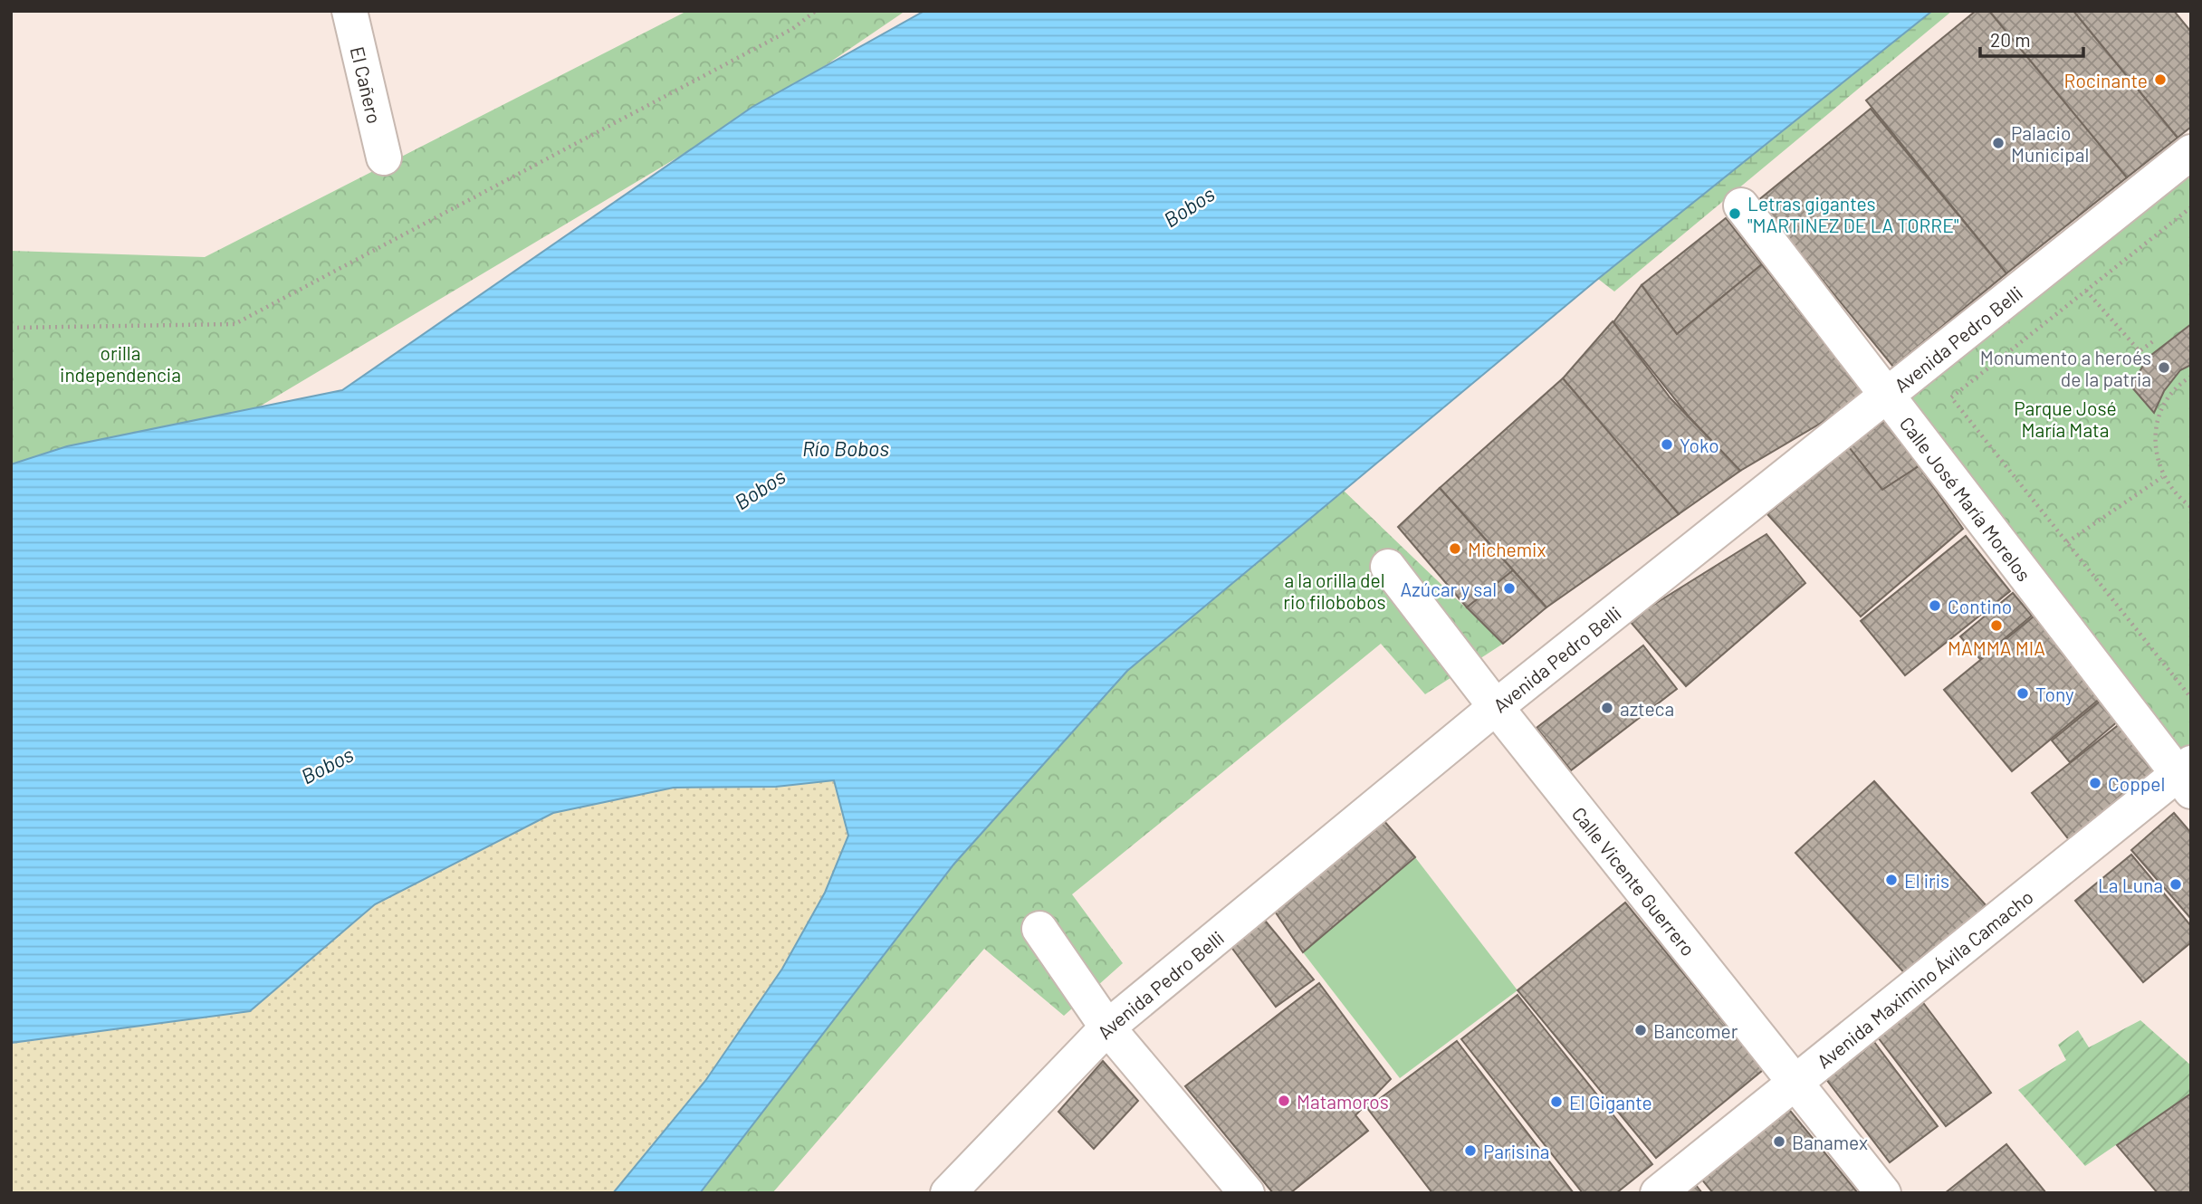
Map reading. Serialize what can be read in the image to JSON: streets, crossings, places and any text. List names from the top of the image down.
{
  "streets": {
    "street": [
      "El Cañero",
      "Avenida Pedro Belli",
      "Calle José María Morelos",
      "Calle Vicente Guerrero",
      "Avenida Maximino Ávila Camacho"
    ]
  },
  "crossings": [
    ["Avenida Pedro Belli", "Calle José María Morelos"],
    ["Avenida Pedro Belli", "Calle Vicente Guerrero"],
    ["Calle José María Morelos", "Avenida Maximino Ávila Camacho"],
    ["Calle Vicente Guerrero", "Avenida Maximino Ávila Camacho"]
  ],
  "water": ["Bobos", "Río Bobos"],
  "parks": ["orilla independencia", "Parque José María Mata", "a la orilla del rio filobobos"],
  "places": [
    "Rocinante",
    "Palacio Municipal",
    "Letras gigantes \"MARTINEZ DE LA TORRE\"",
    "Monumento a heroés de la patria",
    "Yoko",
    "Michemix",
    "Azúcar y sal",
    "Contino",
    "MAMMA MIA",
    "Tony",
    "azteca",
    "Coppel",
    "El iris",
    "La Luna",
    "Bancomer",
    "Matamoros",
    "El Gigante",
    "Banamex",
    "Parisina"
  ],
  "scale_bar": "20 m"
}
